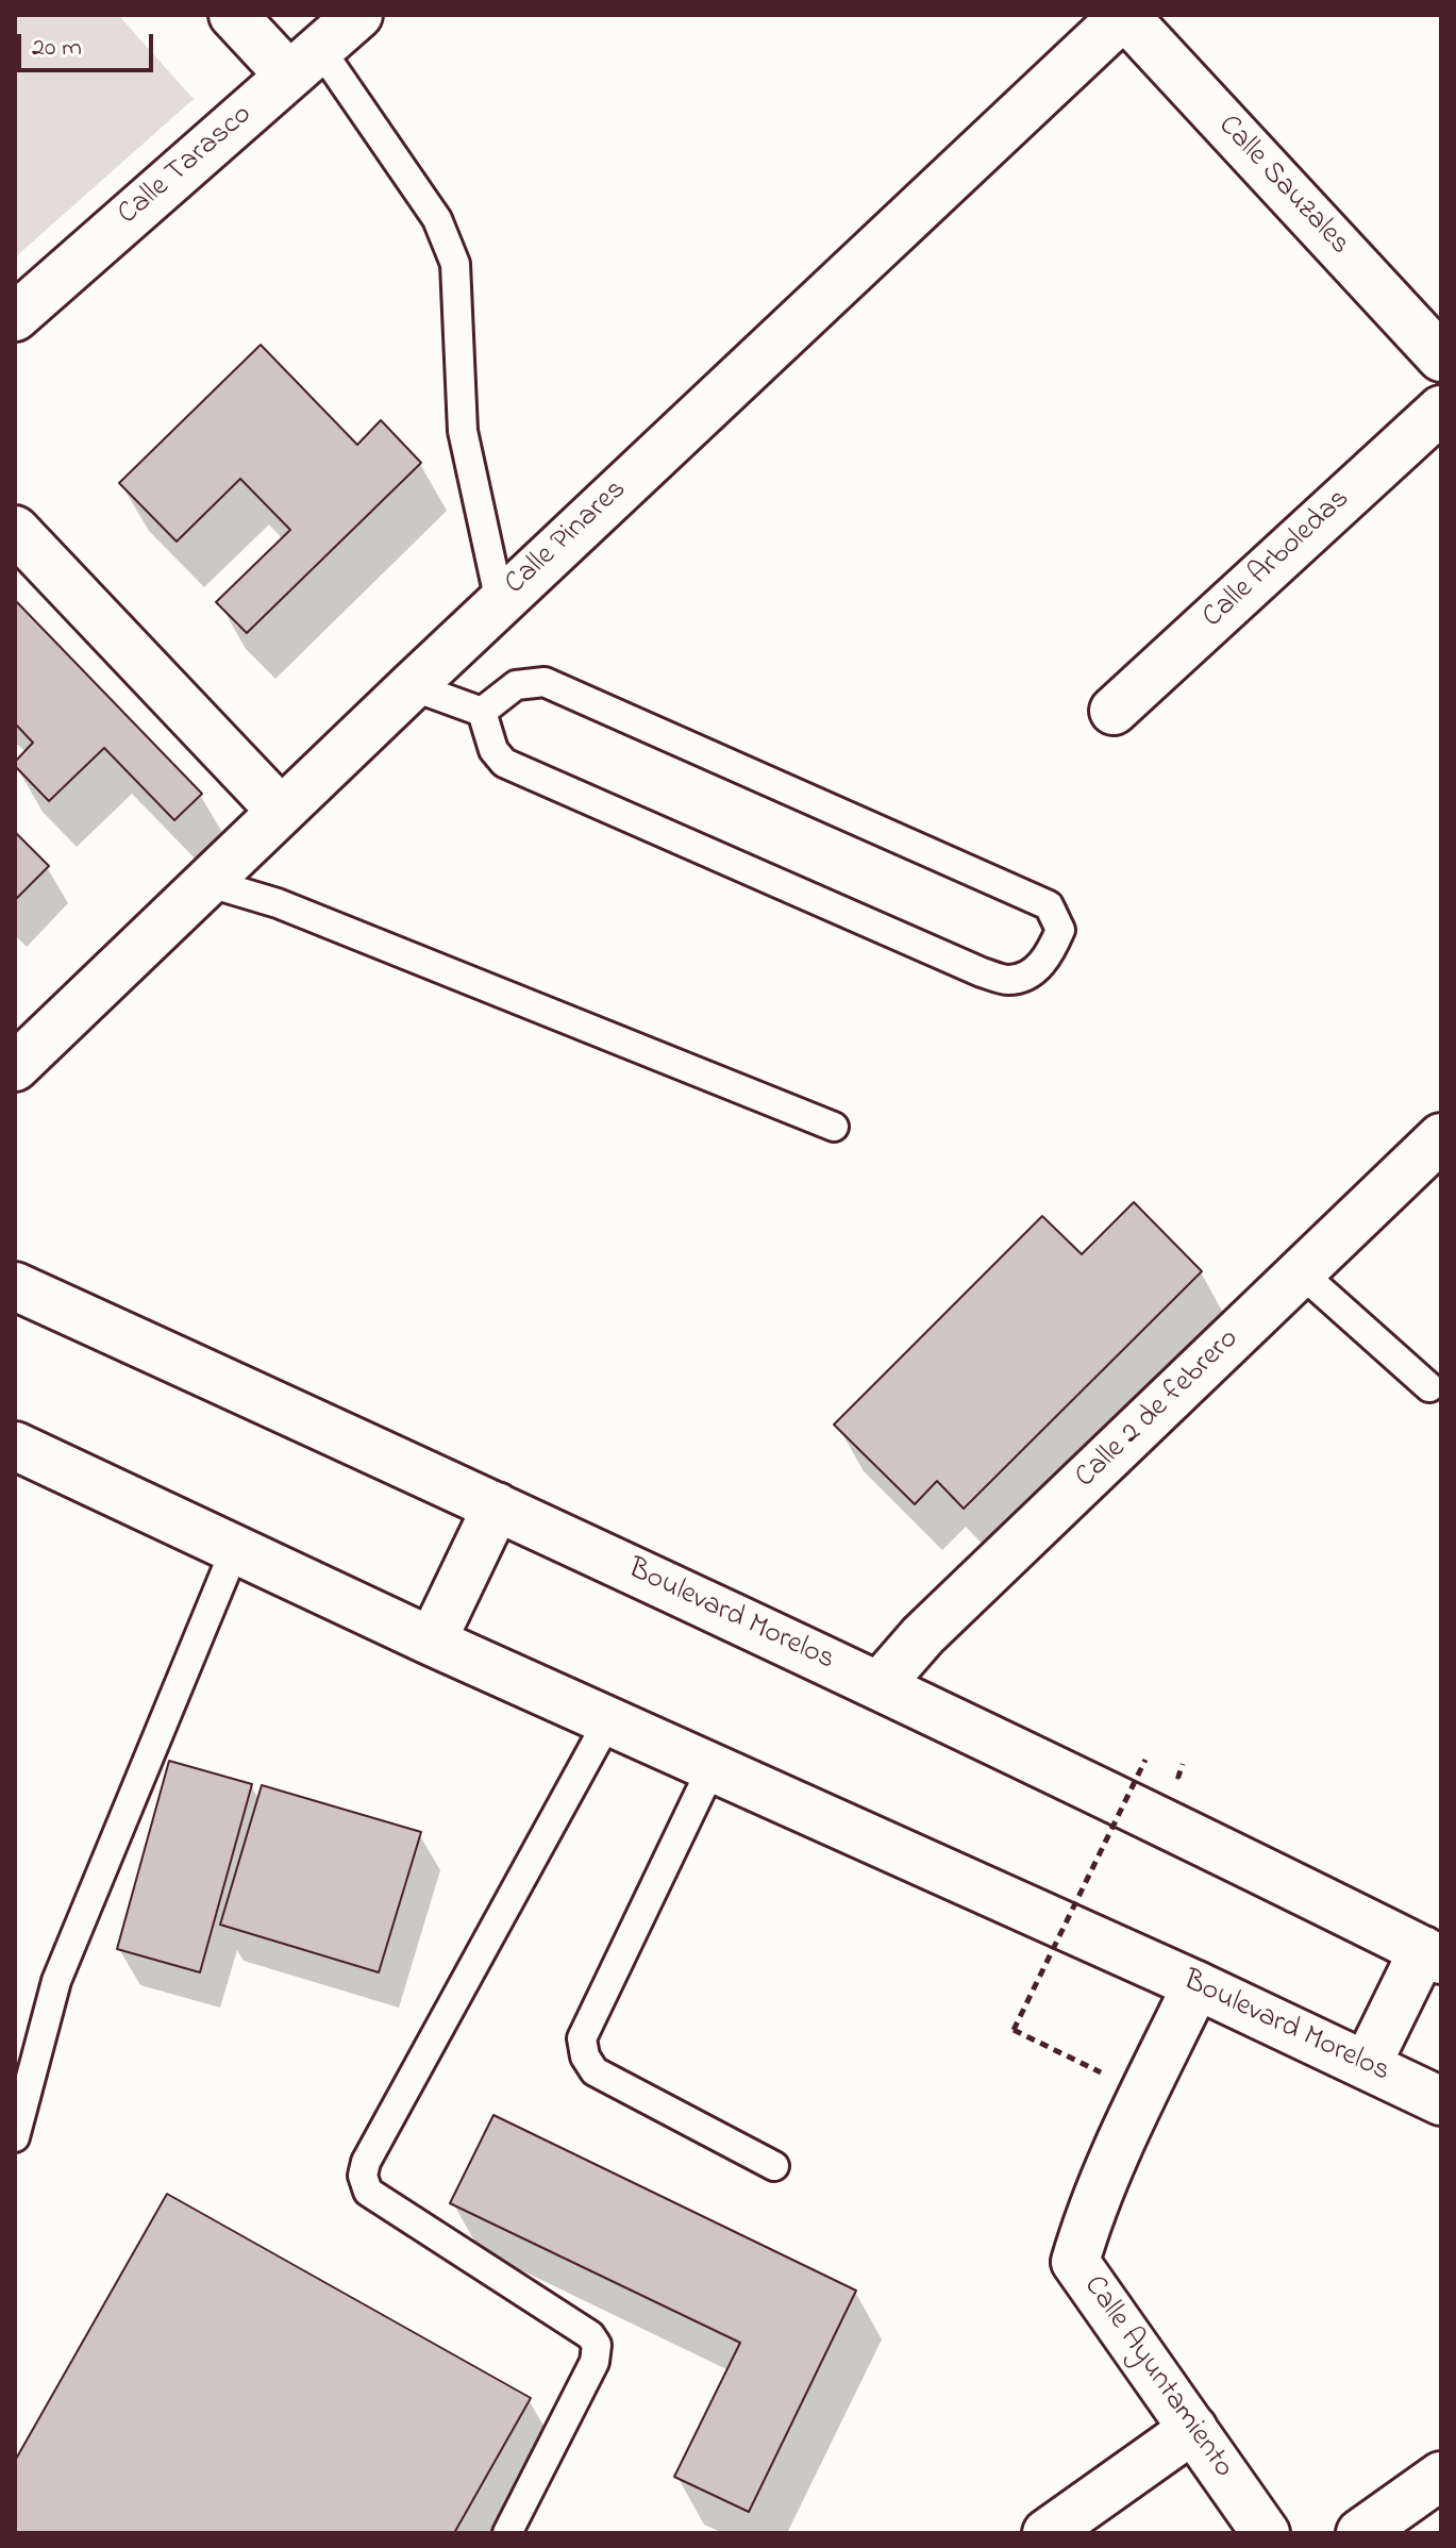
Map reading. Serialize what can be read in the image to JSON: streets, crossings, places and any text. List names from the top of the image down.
{
  "streets": {
    "street": [
      "Calle Tarasco",
      "Calle Sauzales",
      "Calle Pinares",
      "Calle Arboledas",
      "Calle 2 de febrero",
      "Boulevard Morelos",
      "Calle Ayuntamiento"
    ]
  },
  "crossings": [
    ["Calle Sauzales", "Calle Pinares"],
    ["Calle 2 de febrero", "Boulevard Morelos"],
    ["Boulevard Morelos", "Calle Ayuntamiento"]
  ],
  "scale_bar": "20 m"
}
